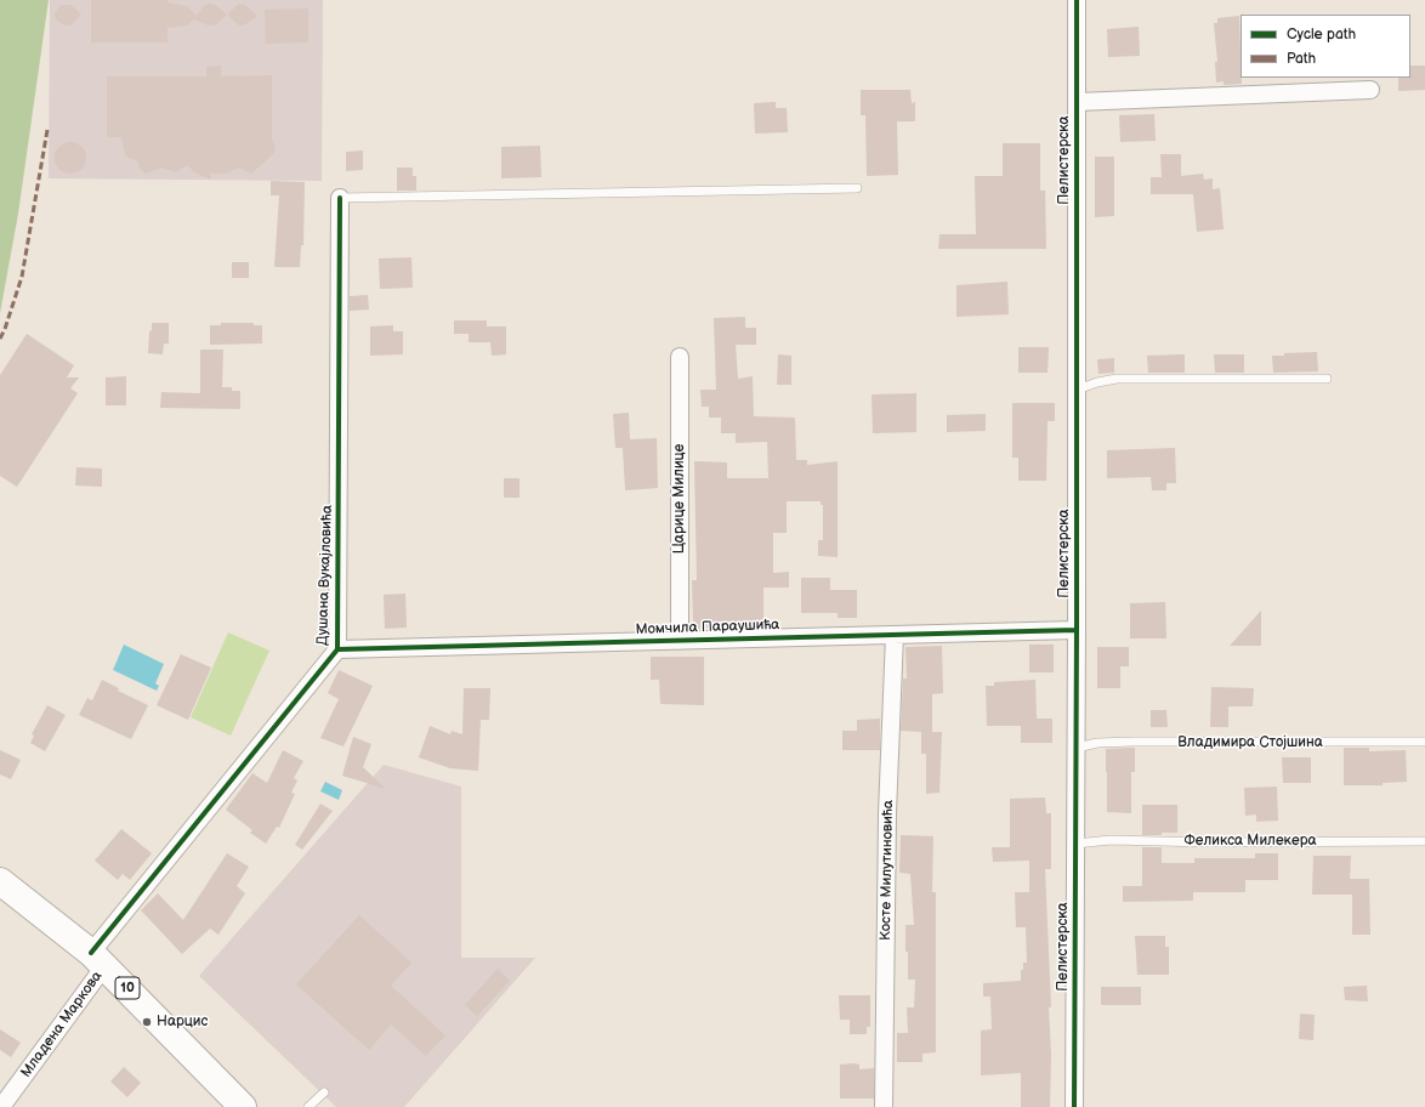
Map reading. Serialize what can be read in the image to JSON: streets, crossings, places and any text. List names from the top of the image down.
{
  "streets": {
    "main road": ["10"],
    "street": [
      "Пелистерска",
      "Царице Милице",
      "Душана Вукајловића",
      "Момчила Параушића",
      "Косте Милутиновића",
      "Младена Маркова"
    ],
    "lane": ["Владимира Стојшина", "Феликса Милекера"]
  },
  "crossings": [
    ["Пелистерска", "Момчила Параушића"],
    ["Пелистерска", "Владимира Стојшина"],
    ["Пелистерска", "Феликса Милекера"],
    ["Царице Милице", "Момчила Параушића"],
    ["Душана Вукајловића", "Момчила Параушића"],
    ["Душана Вукајловића", "10"],
    ["Душана Вукајловића", "Младена Маркова"],
    ["Момчила Параушића", "Косте Милутиновића"],
    ["10", "Младена Маркова"]
  ],
  "places": ["Нарцис"],
  "legend": ["Cycle path", "Path"]
}
